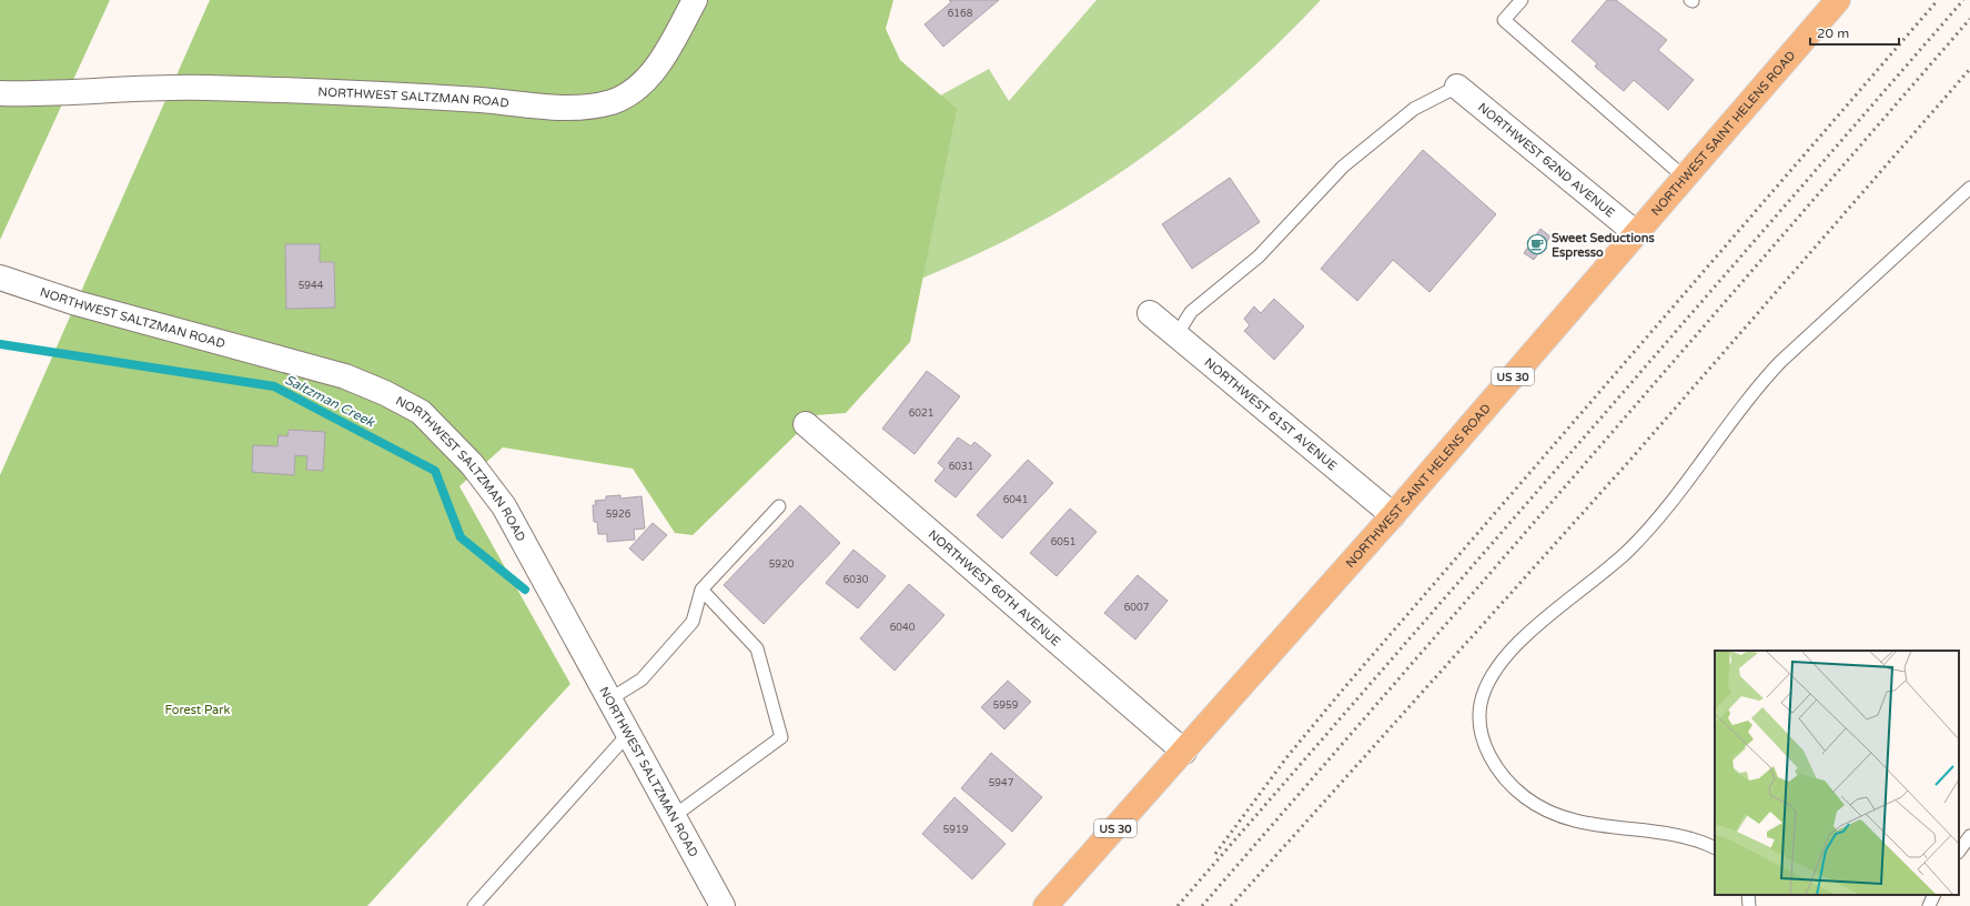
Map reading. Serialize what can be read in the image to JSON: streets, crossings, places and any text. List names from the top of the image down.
{
  "streets": {
    "highway": ["NORTHWEST SAINT HELENS ROAD", "US 30"],
    "street": [
      "NORTHWEST SALTZMAN ROAD",
      "NORTHWEST 62ND AVENUE",
      "NORTHWEST 61ST AVENUE",
      "NORTHWEST 60TH AVENUE"
    ]
  },
  "crossings": [
    ["NORTHWEST SAINT HELENS ROAD", "NORTHWEST 62ND AVENUE"],
    ["NORTHWEST SAINT HELENS ROAD", "NORTHWEST 61ST AVENUE"],
    ["NORTHWEST SAINT HELENS ROAD", "NORTHWEST 60TH AVENUE"]
  ],
  "water": ["Saltzman Creek"],
  "parks": ["Forest Park"],
  "places": {
    "cafe": ["Sweet Seductions Espresso"]
  },
  "house_numbers": [
    "6168",
    "5944",
    "6021",
    "6031",
    "6041",
    "5926",
    "6051",
    "5920",
    "6030",
    "6007",
    "6040",
    "5959",
    "5947",
    "5919"
  ],
  "scale_bar": "20 m"
}
